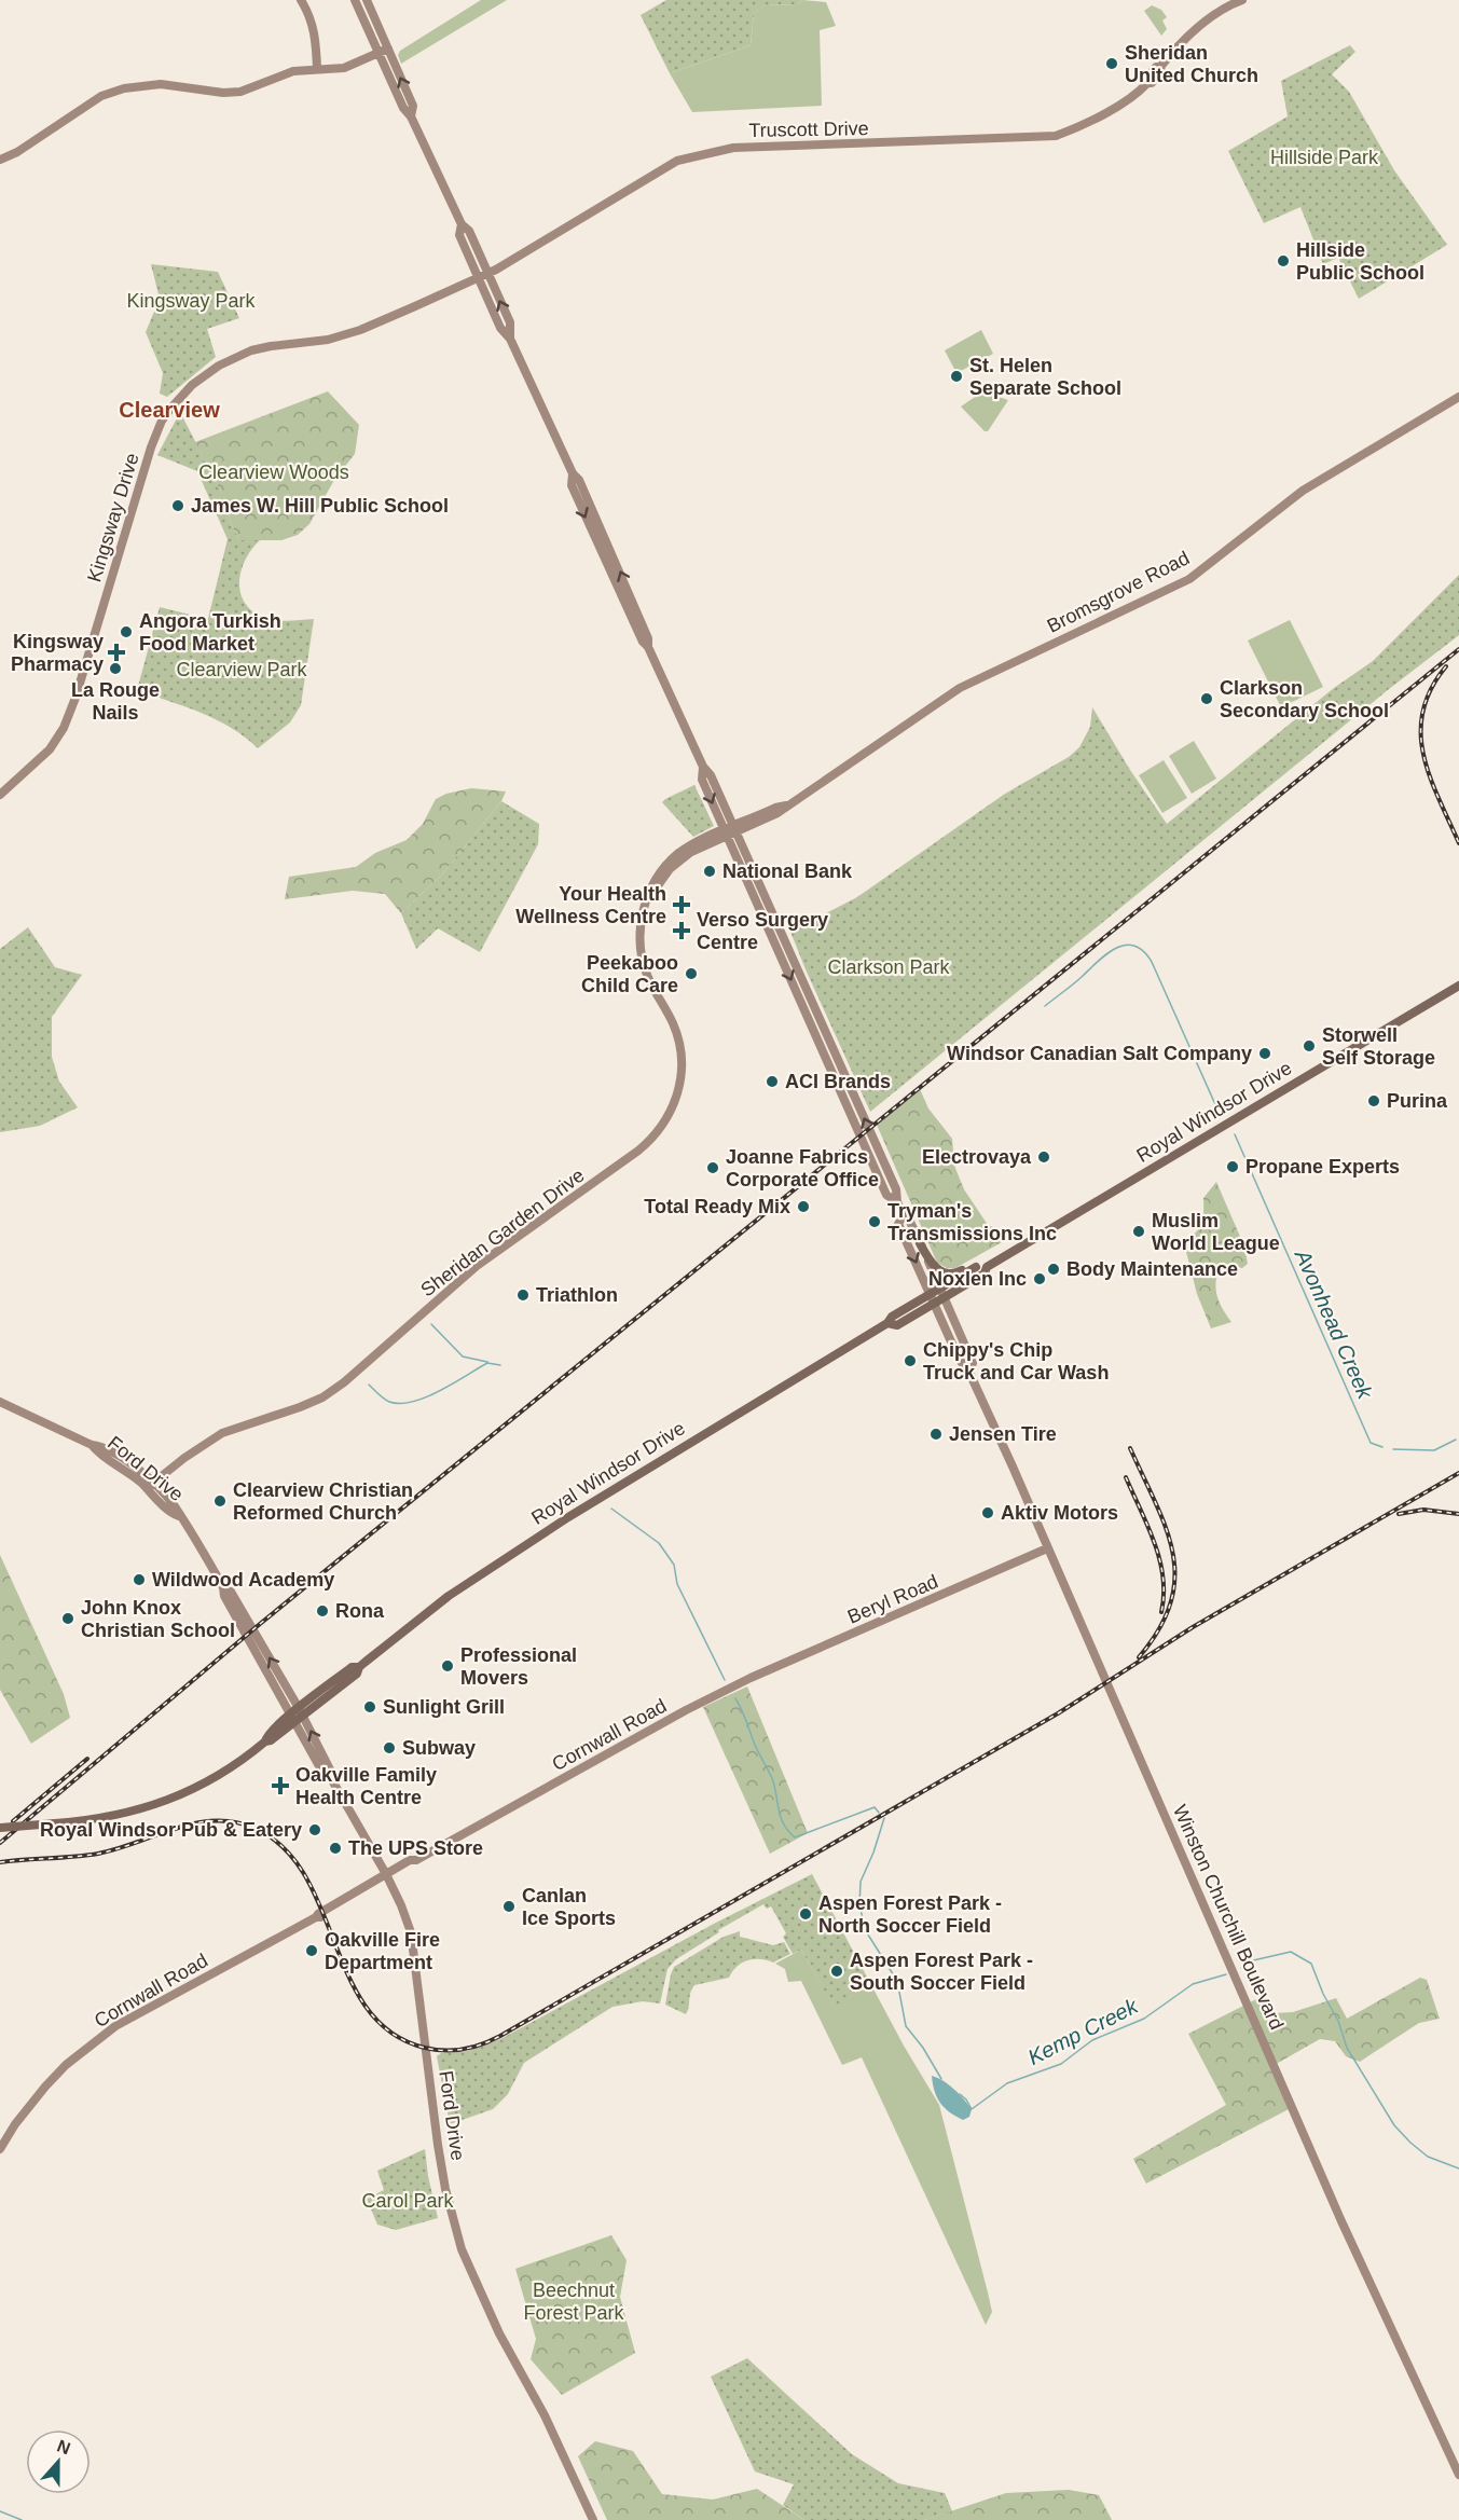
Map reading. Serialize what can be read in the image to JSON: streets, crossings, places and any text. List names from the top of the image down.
{
  "streets": {
    "main road": [
      "Truscott Drive",
      "Kingsway Drive",
      "Bromsgrove Road",
      "Royal Windsor Drive",
      "Sheridan Garden Drive",
      "Ford Drive",
      "Beryl Road",
      "Cornwall Road",
      "Winston Churchill Boulevard"
    ]
  },
  "crossings": [
    ["Truscott Drive", "Kingsway Drive"],
    ["Truscott Drive", "Winston Churchill Boulevard"],
    ["Kingsway Drive", "Winston Churchill Boulevard"],
    ["Bromsgrove Road", "Sheridan Garden Drive"],
    ["Bromsgrove Road", "Winston Churchill Boulevard"],
    ["Royal Windsor Drive", "Ford Drive"],
    ["Royal Windsor Drive", "Winston Churchill Boulevard"],
    ["Sheridan Garden Drive", "Ford Drive"],
    ["Sheridan Garden Drive", "Winston Churchill Boulevard"],
    ["Ford Drive", "Cornwall Road"],
    ["Beryl Road", "Cornwall Road"],
    ["Beryl Road", "Winston Churchill Boulevard"]
  ],
  "districts": ["Clearview"],
  "water": ["Avonhead Creek", "Kemp Creek"],
  "parks": [
    "Hillside Park",
    "Kingsway Park",
    "Clearview Woods",
    "Clearview Park",
    "Clarkson Park",
    "Carol Park",
    "Beechnut Forest Park"
  ],
  "places": {
    "other": [
      "Sheridan United Church",
      "Hillside Public School",
      "St. Helen Separate School",
      "James W. Hill Public School",
      "Angora Turkish Food Market",
      "La Rouge Nails",
      "Clarkson Secondary School",
      "National Bank",
      "Peekaboo Child Care",
      "Storwell Self Storage",
      "Windsor Canadian Salt Company",
      "ACI Brands",
      "Purina",
      "Electrovaya",
      "Propane Experts",
      "Joanne Fabrics Corporate Office",
      "Total Ready Mix",
      "Tryman's Transmissions Inc",
      "Muslim World League",
      "Body Maintenance",
      "Noxlen Inc",
      "Triathlon",
      "Chippy's Chip Truck and Car Wash",
      "Jensen Tire",
      "Clearview Christian Reformed Church",
      "Aktiv Motors",
      "Wildwood Academy",
      "Rona",
      "John Knox Christian School",
      "Professional Movers",
      "Sunlight Grill",
      "Subway",
      "Royal Windsor Pub & Eatery",
      "The UPS Store",
      "Canlan Ice Sports",
      "Aspen Forest Park - North Soccer Field",
      "Oakville Fire Department",
      "Aspen Forest Park - South Soccer Field"
    ],
    "health": [
      "Kingsway Pharmacy",
      "Your Health Wellness Centre",
      "Verso Surgery Centre",
      "Oakville Family Health Centre"
    ]
  },
  "north": "top"
}
